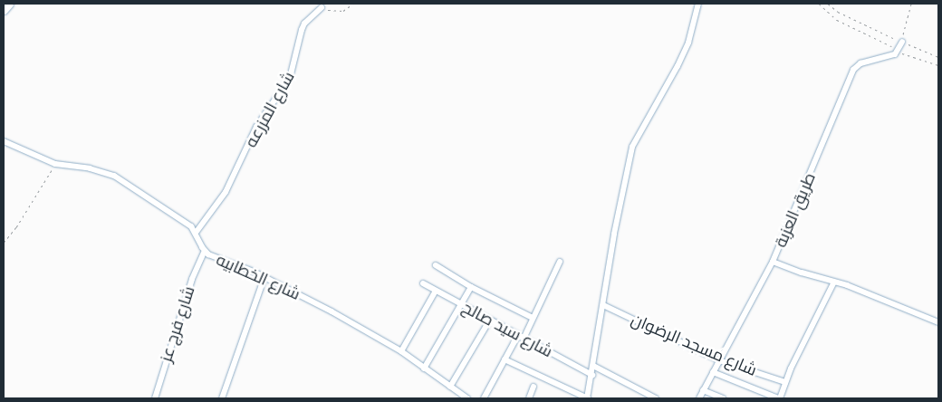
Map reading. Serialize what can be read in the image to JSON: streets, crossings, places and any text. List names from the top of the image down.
{
  "streets": {
    "street": [
      "شارع المزرعه",
      "طريق العزبة",
      "شارع الخطابيه",
      "شارع فرج عز",
      "شارع سيد صالح",
      "شارع مسجد الرضوان"
    ]
  },
  "crossings": [
    ["شارع المزرعه", "شارع الخطابيه"],
    ["طريق العزبة", "شارع مسجد الرضوان"],
    ["شارع الخطابيه", "شارع فرج عز"]
  ]
}
